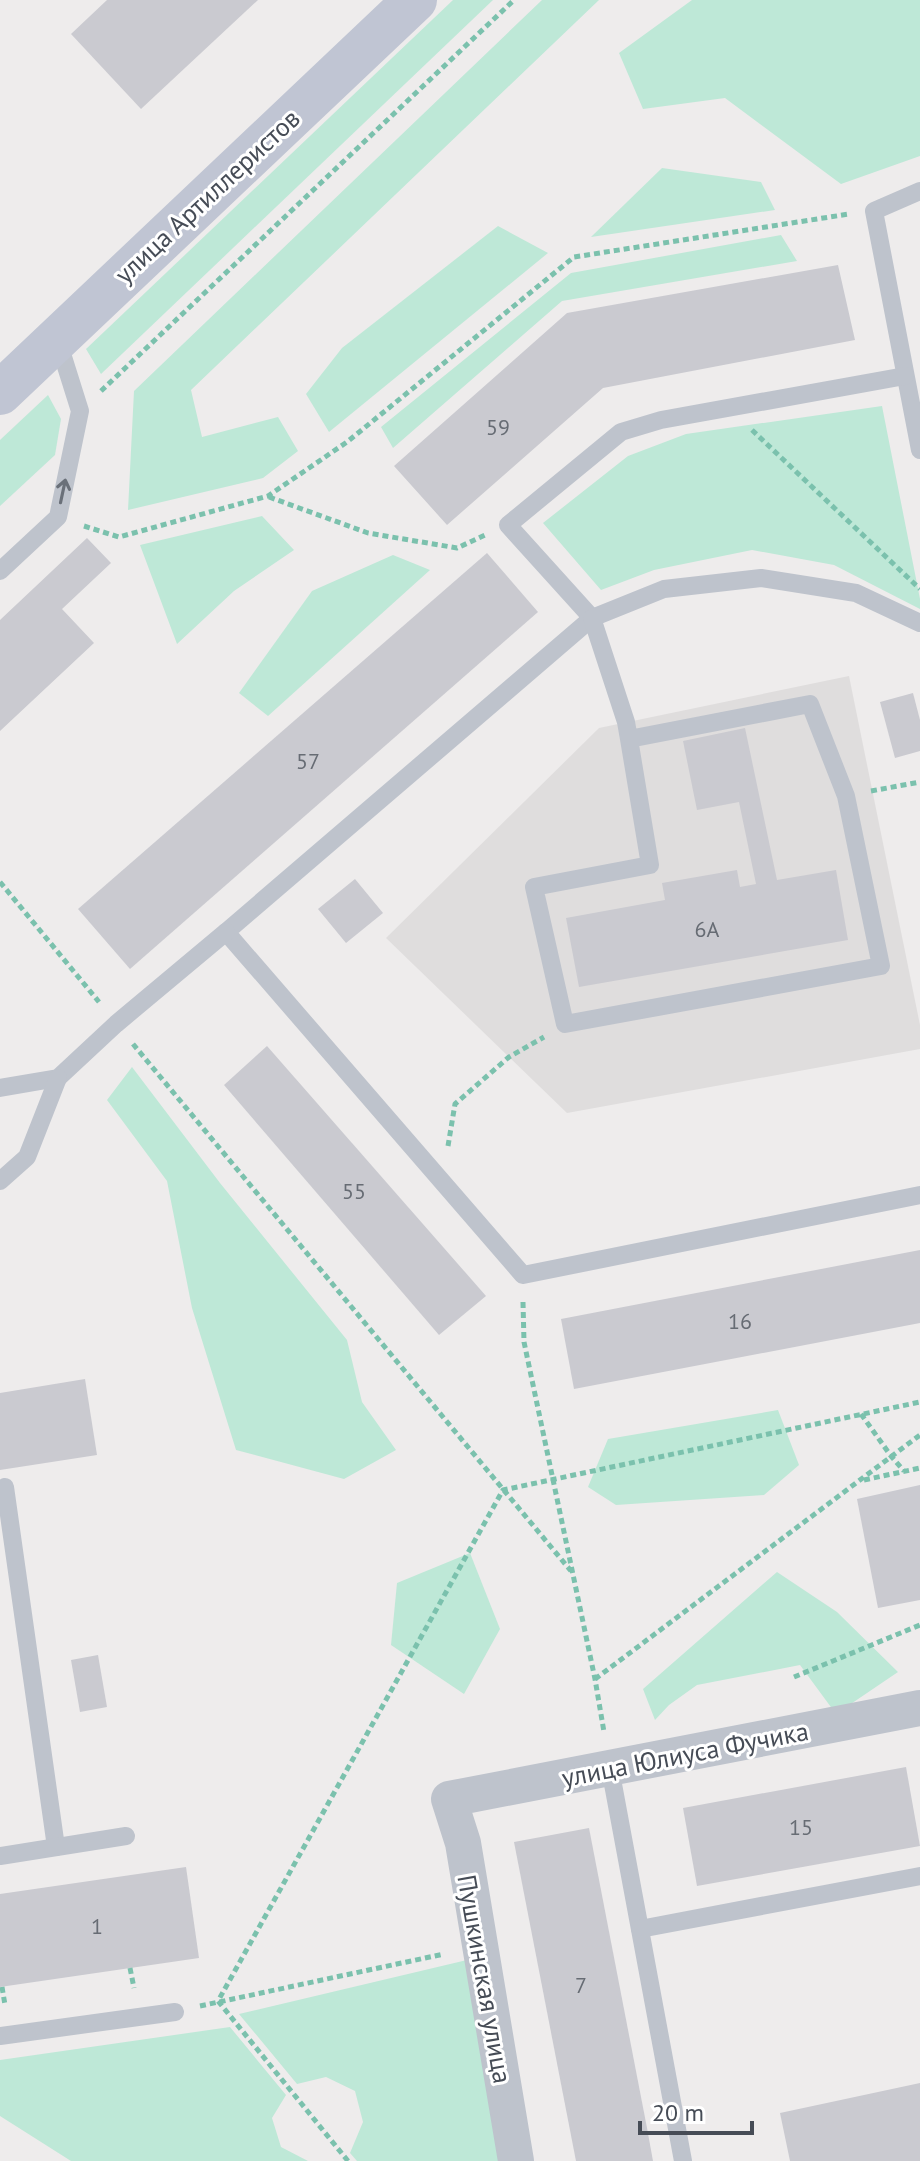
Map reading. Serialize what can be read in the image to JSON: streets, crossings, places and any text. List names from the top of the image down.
{
  "streets": {
    "street": ["улица Артиллеристов", "улица Юлиуса Фучика", "Пушкинская улица"]
  },
  "crossings": [
    ["улица Юлиуса Фучика", "Пушкинская улица"]
  ],
  "house_numbers": [
    "59",
    "57",
    "6А",
    "55",
    "16",
    "15",
    "1",
    "7"
  ],
  "scale_bar": "20 m"
}
